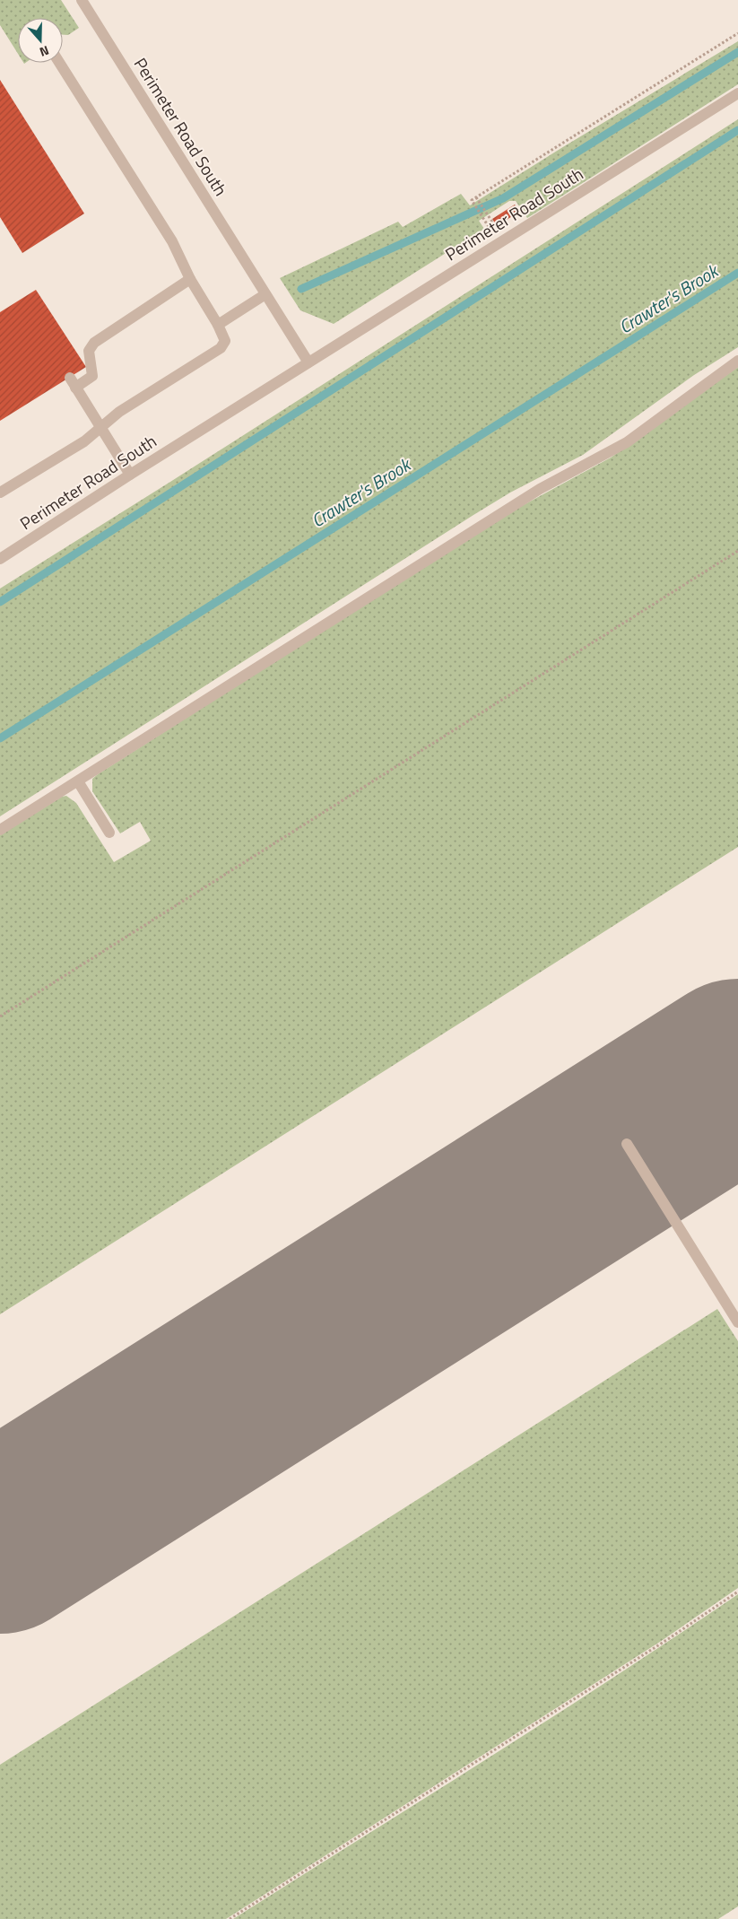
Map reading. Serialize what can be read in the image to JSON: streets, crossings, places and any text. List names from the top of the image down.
{
  "streets": {
    "lane": ["Perimeter Road South"]
  },
  "water": ["Crawter's Brook"],
  "north": "bottom"
}
